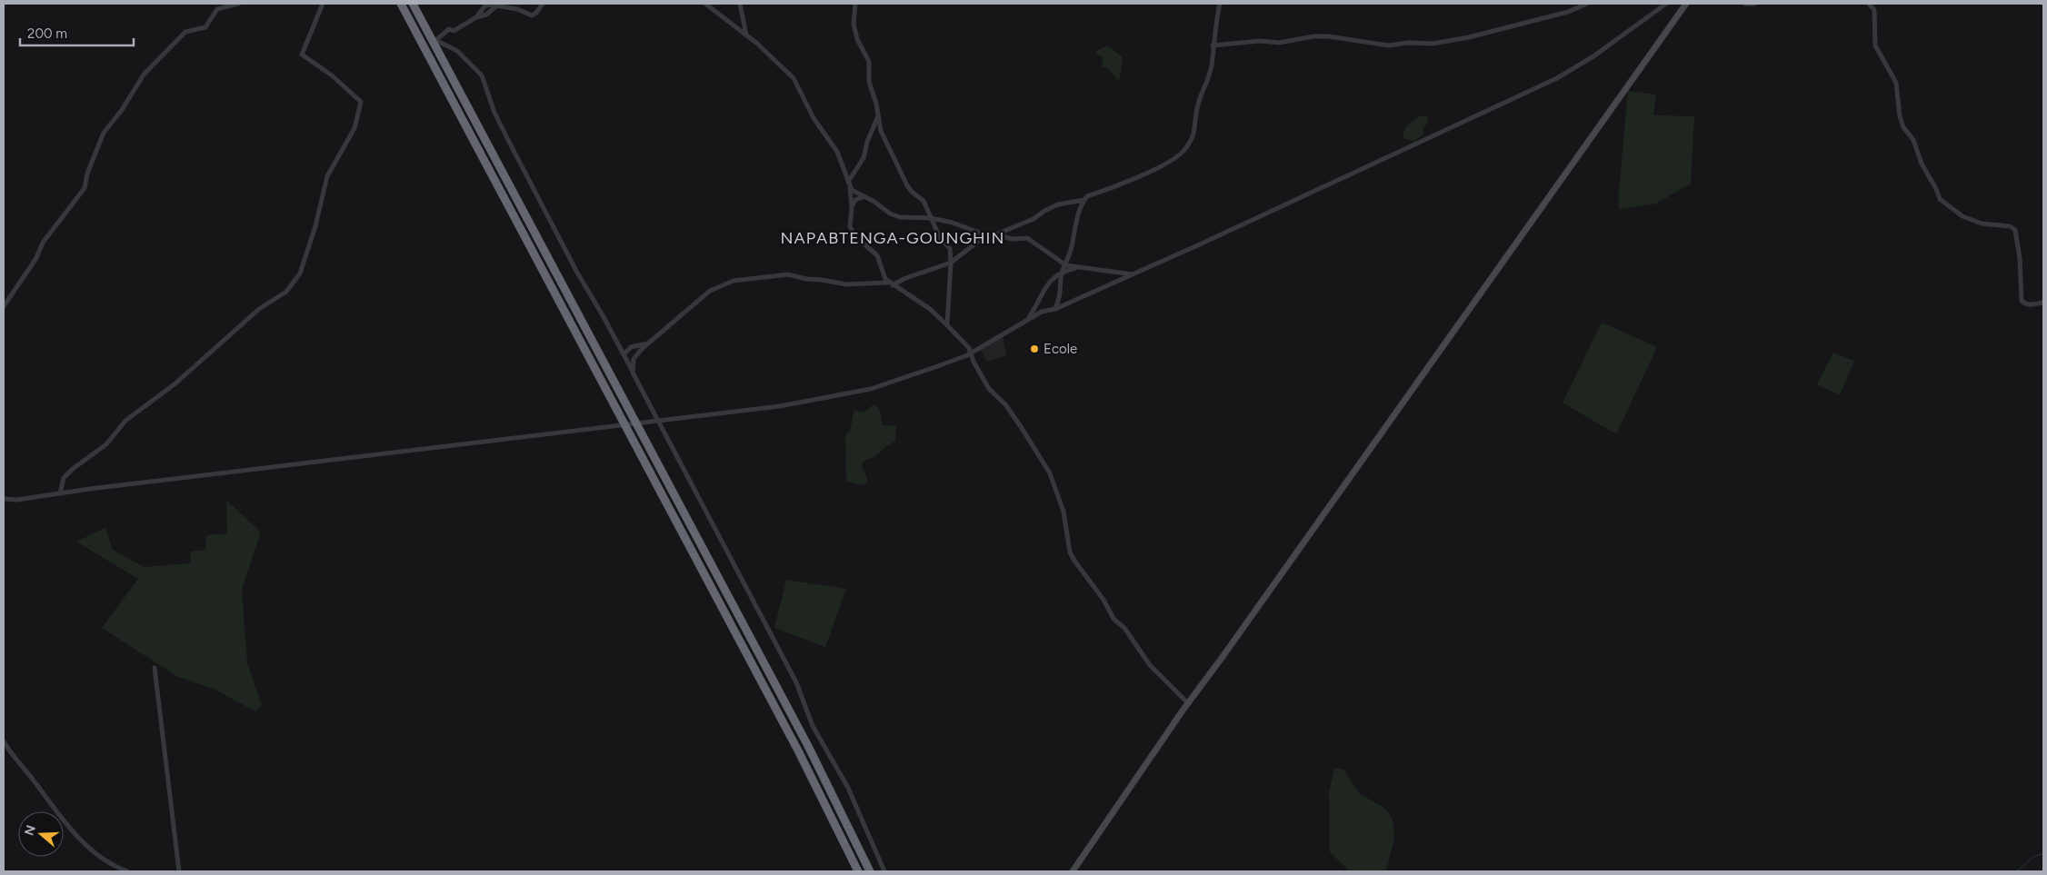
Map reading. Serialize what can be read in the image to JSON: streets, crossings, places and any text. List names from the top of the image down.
{
  "districts": ["NAPABTENGA-GOUNGHIN"],
  "places": ["Ecole"],
  "scale_bar": "200 m",
  "north": "left"
}
